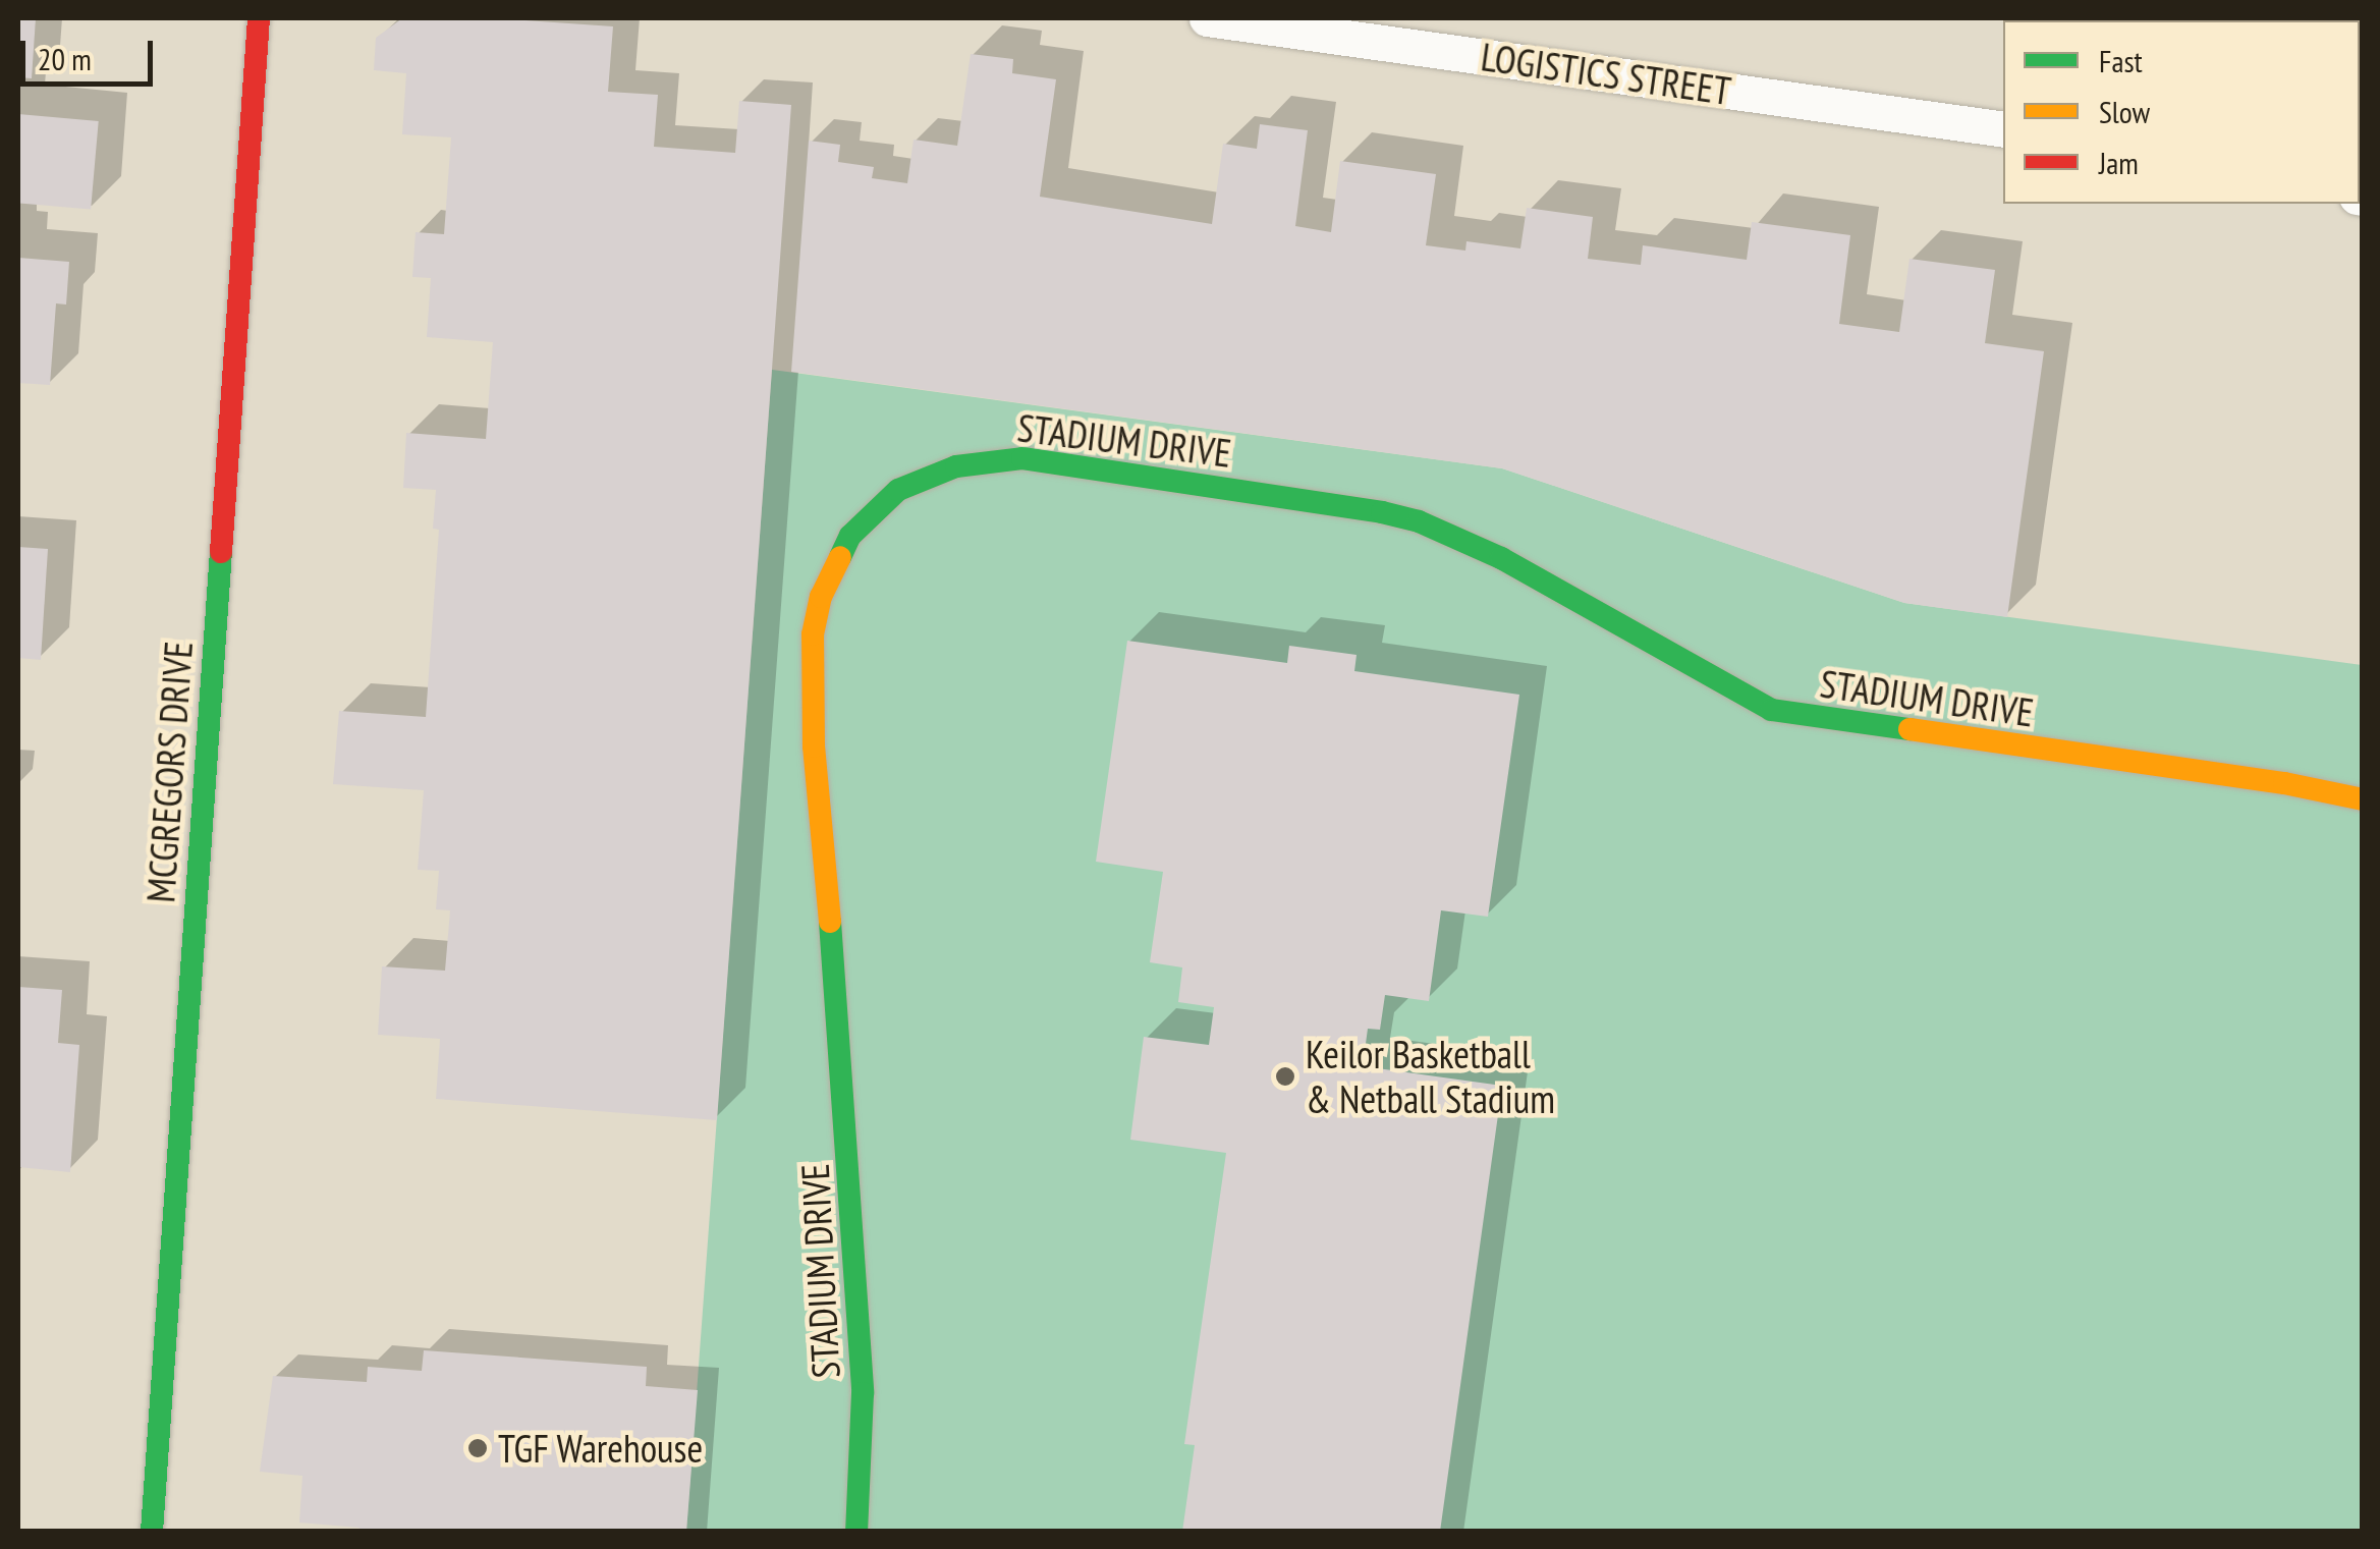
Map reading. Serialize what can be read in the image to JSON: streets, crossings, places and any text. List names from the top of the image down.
{
  "streets": {
    "street": ["LOGISTICS STREET", "STADIUM DRIVE", "MCGREGORS DRIVE"]
  },
  "places": ["Keilor Basketball & Netball Stadium", "TGF Warehouse"],
  "legend": ["Fast", "Slow", "Jam"],
  "scale_bar": "20 m"
}
